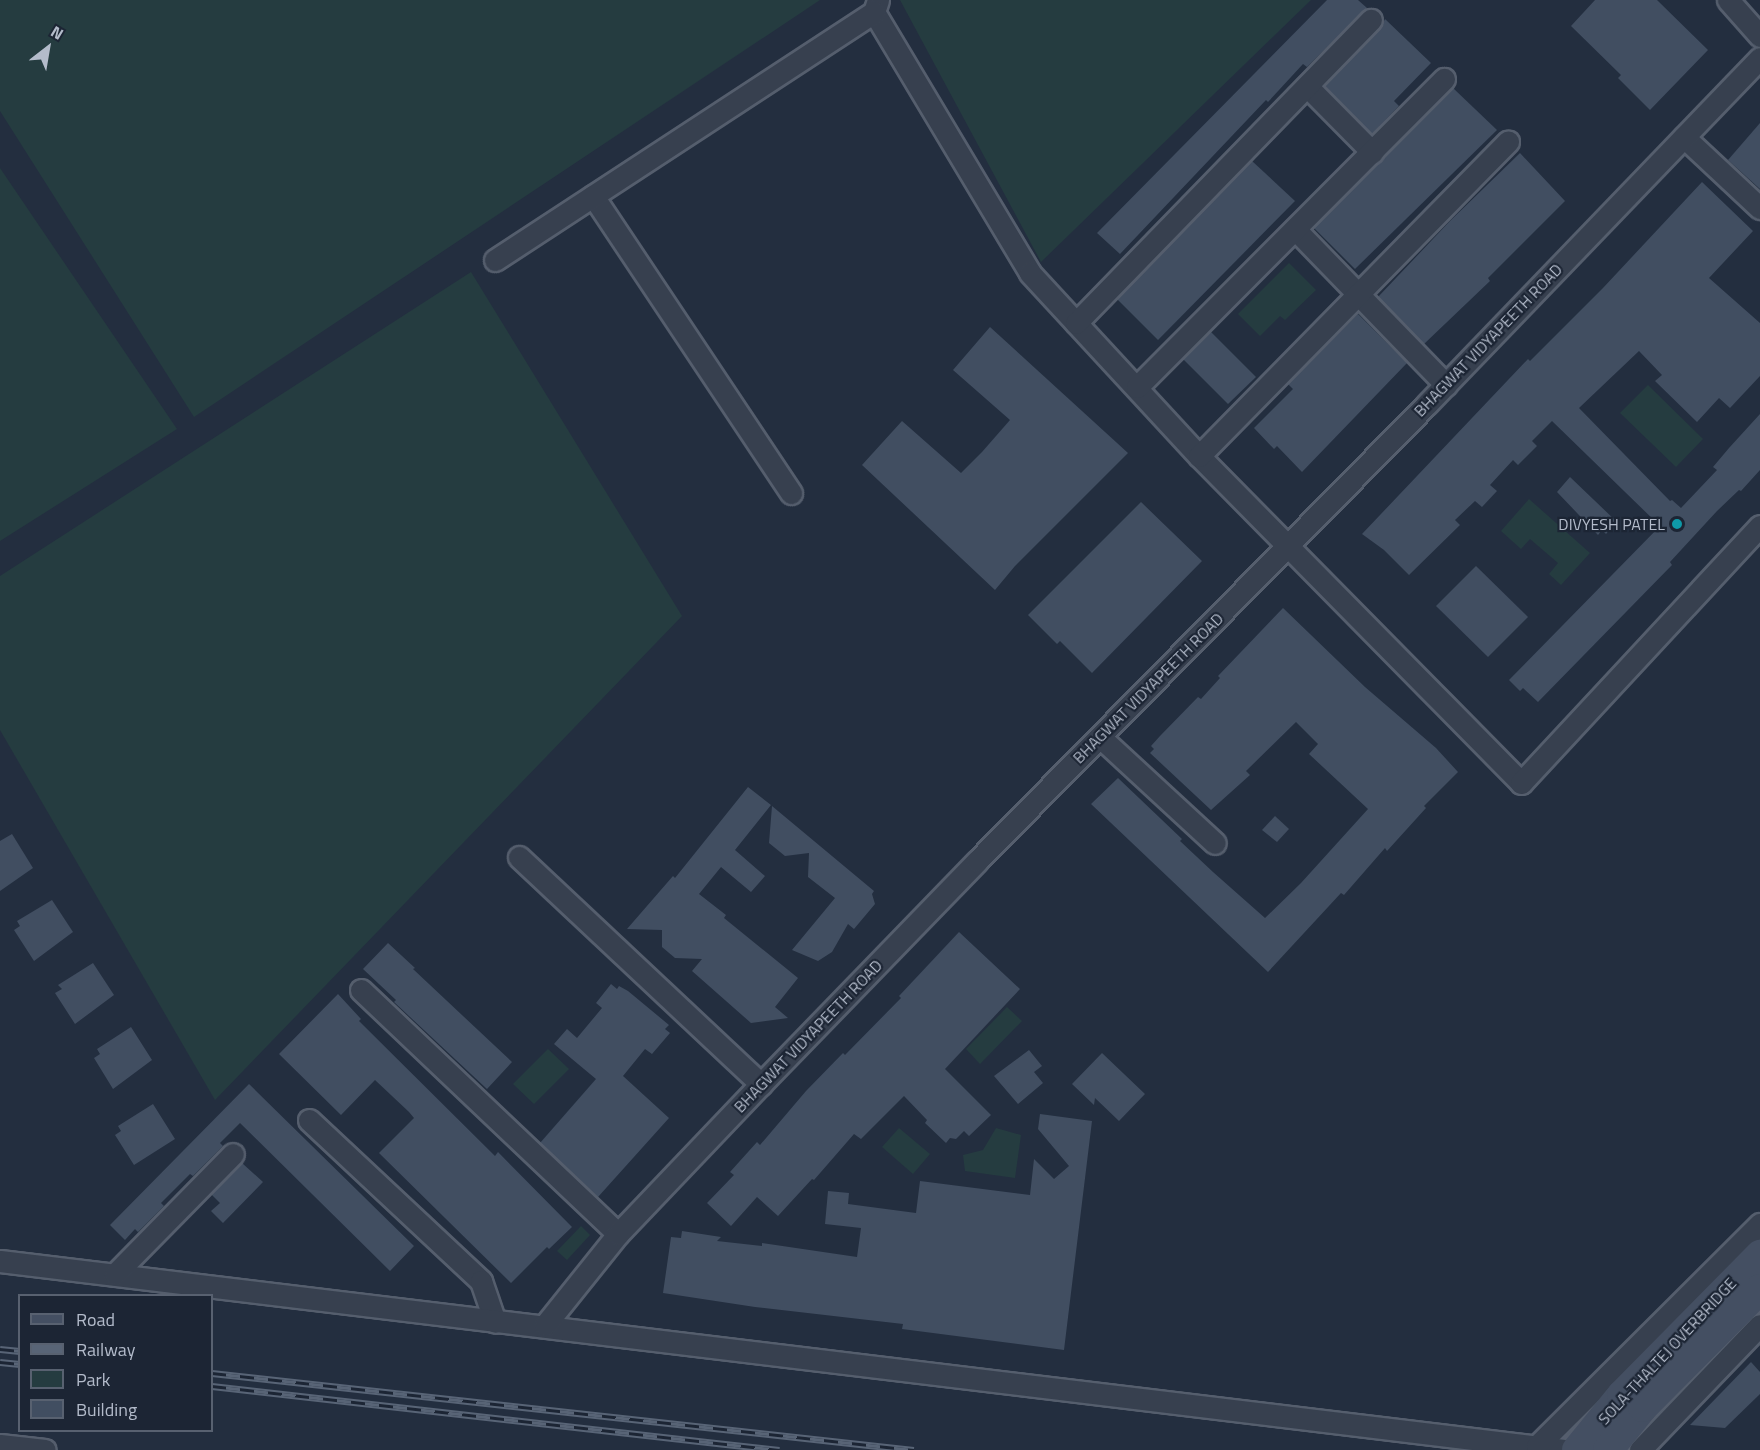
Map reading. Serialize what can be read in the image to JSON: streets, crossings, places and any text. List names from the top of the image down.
{
  "streets": {
    "street": ["BHAGWAT VIDYAPEETH ROAD", "SOLA-THALTEJ OVERBRIDGE"]
  },
  "places": ["DIVYESH PATEL"],
  "legend": [
    "Road",
    "Railway",
    "Park",
    "Building"
  ],
  "north": "top right"
}
